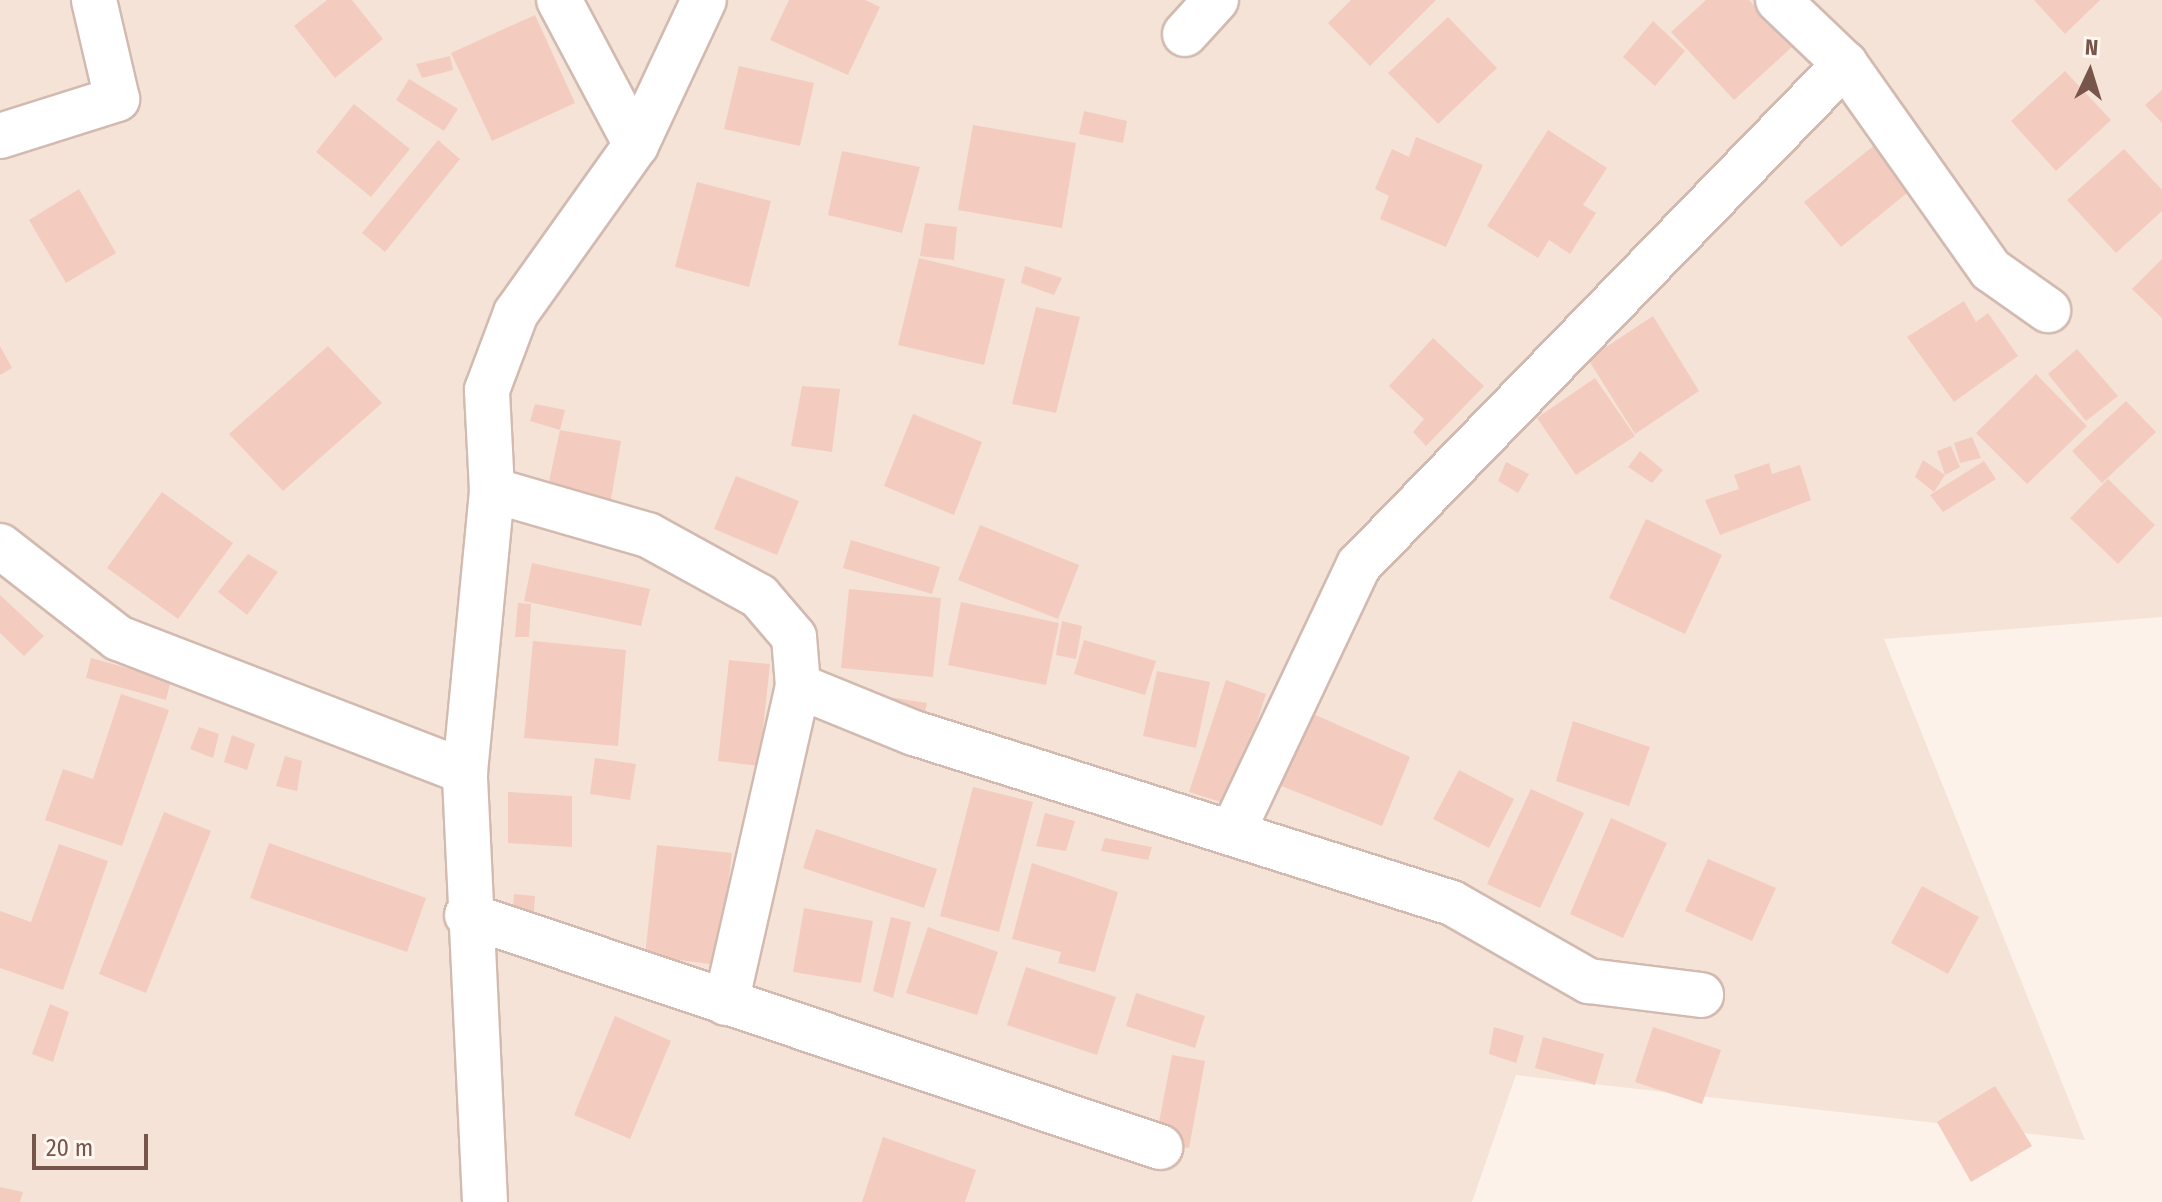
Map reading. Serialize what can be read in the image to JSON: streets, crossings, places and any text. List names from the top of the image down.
{
  "scale_bar": "20 m",
  "north": "top"
}
